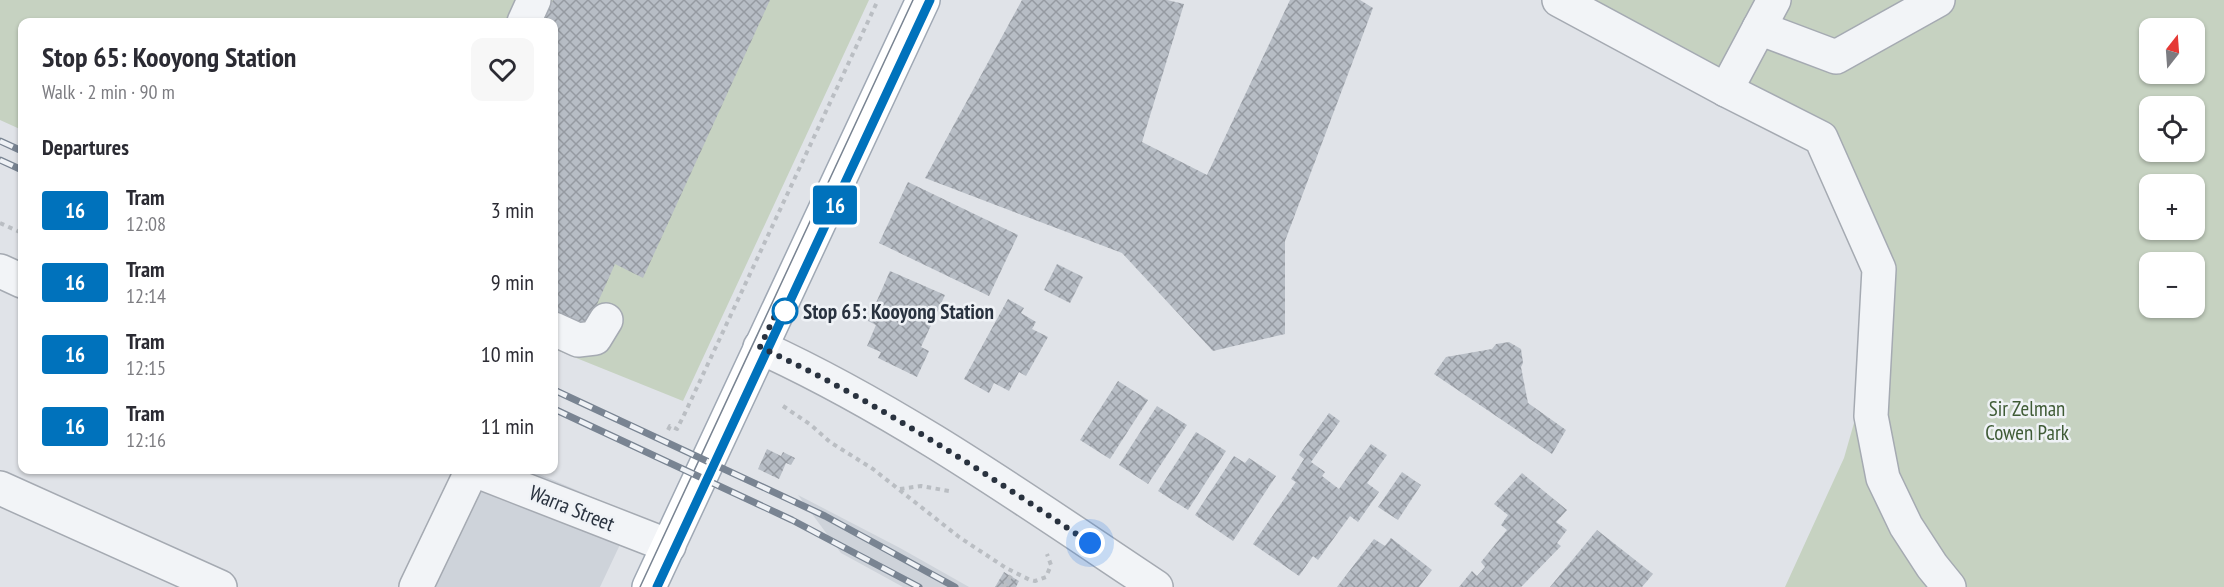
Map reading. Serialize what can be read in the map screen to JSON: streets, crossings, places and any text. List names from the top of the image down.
{
  "streets": {
    "street": ["Warra Street"]
  },
  "parks": ["Sir Zelman Cowen Park"],
  "places": ["Stop 65: Kooyong Station"],
  "lines": ["tram line 16"],
  "north": "top",
  "page": {
    "on_map": "16",
    "map_buttons": ["+", "−"],
    "heading": [
      ["Stop 65: Kooyong Station", "Walk · 2 min · 90 m"],
      "Departures"
    ],
    "list": [
      {
        "mark": "16",
        "name": "Tram",
        "note": "12:08",
        "value": "3 min"
      },
      {
        "mark": "16",
        "name": "Tram",
        "note": "12:14",
        "value": "9 min"
      },
      {
        "mark": "16",
        "name": "Tram",
        "note": "12:15",
        "value": "10 min"
      },
      {
        "mark": "16",
        "name": "Tram",
        "note": "12:16",
        "value": "11 min"
      }
    ]
  }
}
